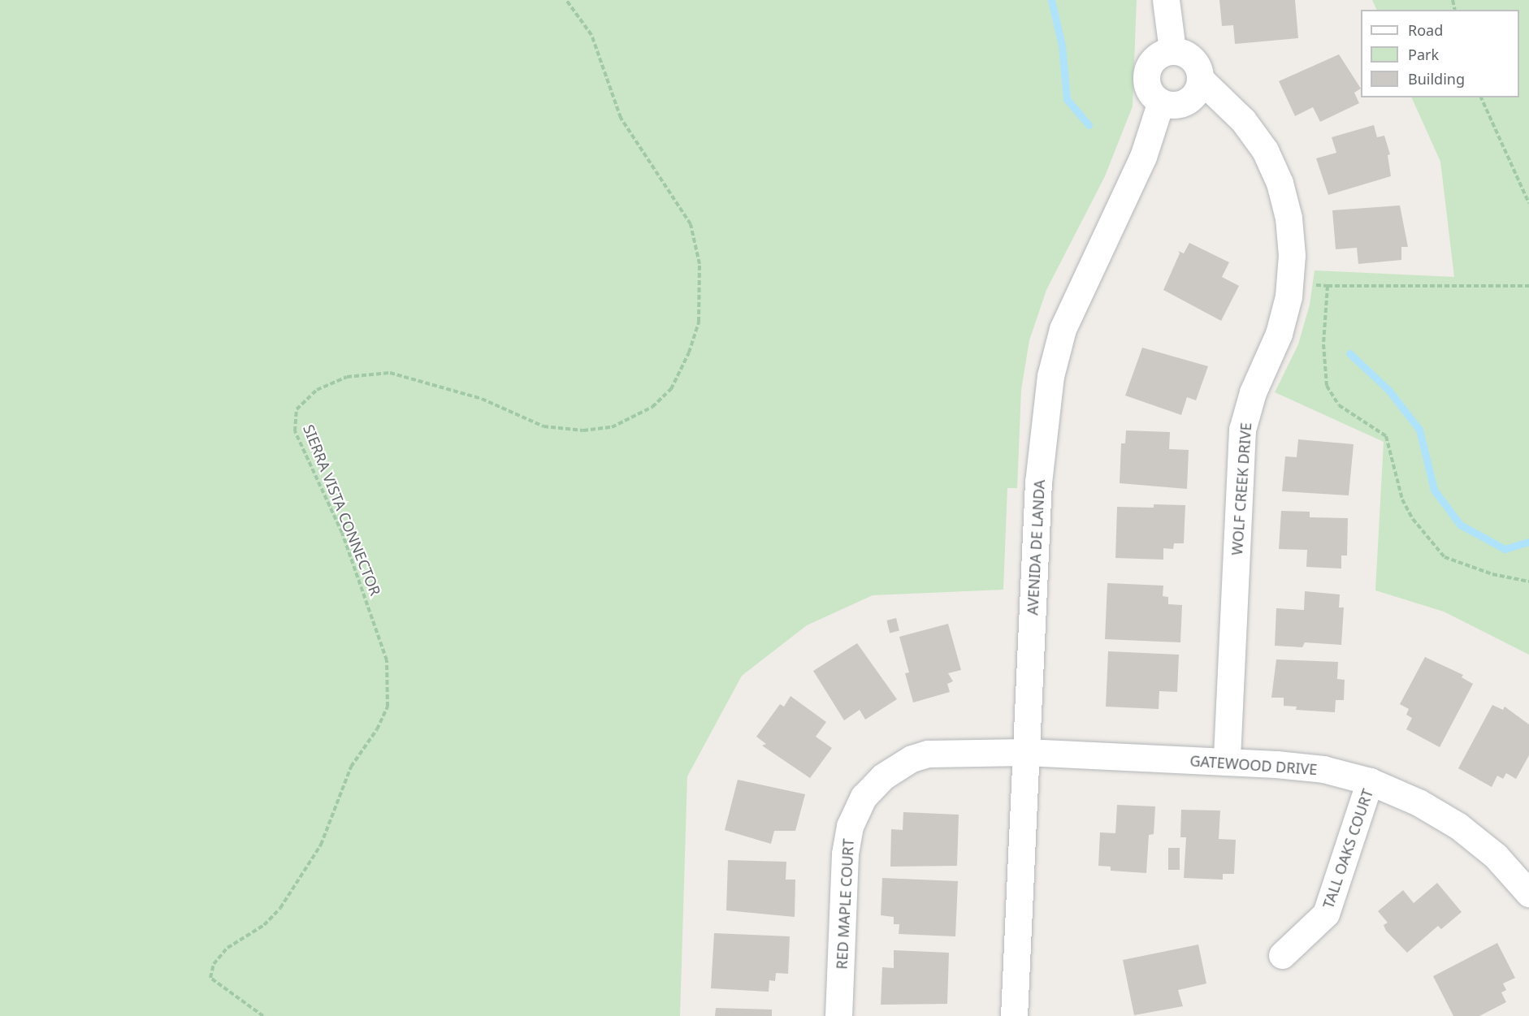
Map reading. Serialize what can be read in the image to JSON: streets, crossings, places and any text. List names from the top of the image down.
{
  "streets": {
    "street": [
      "WOLF CREEK DRIVE",
      "AVENIDA DE LANDA",
      "GATEWOOD DRIVE",
      "TALL OAKS COURT",
      "RED MAPLE COURT"
    ],
    "path": ["SIERRA VISTA CONNECTOR"]
  },
  "crossings": [
    ["WOLF CREEK DRIVE", "AVENIDA DE LANDA"],
    ["WOLF CREEK DRIVE", "GATEWOOD DRIVE"],
    ["AVENIDA DE LANDA", "GATEWOOD DRIVE"],
    ["AVENIDA DE LANDA", "RED MAPLE COURT"],
    ["GATEWOOD DRIVE", "TALL OAKS COURT"],
    ["GATEWOOD DRIVE", "RED MAPLE COURT"]
  ],
  "legend": ["Road", "Park", "Building"]
}
